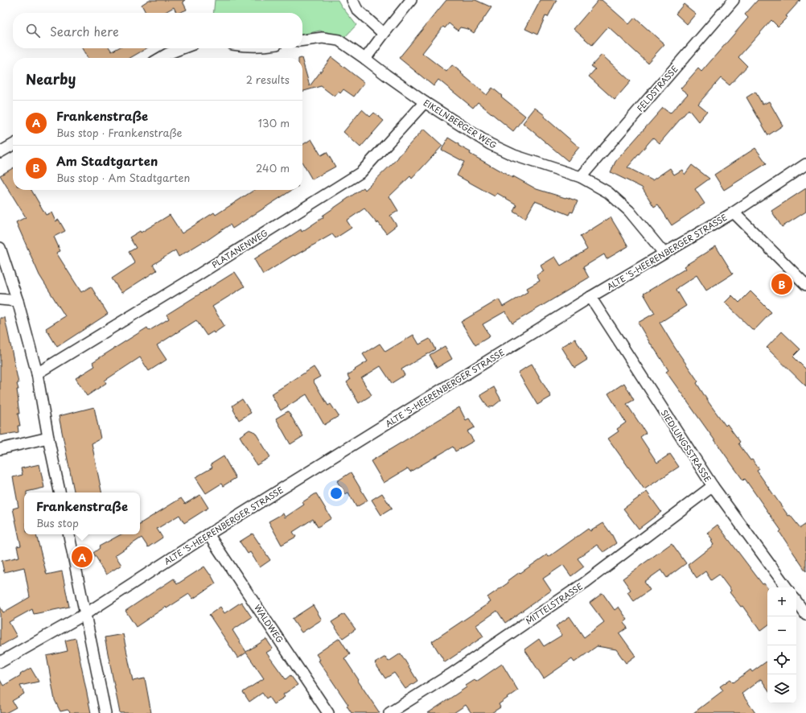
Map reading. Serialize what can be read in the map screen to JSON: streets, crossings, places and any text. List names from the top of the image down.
{
  "streets": {
    "street": [
      "FELDSTRASSE",
      "EIKELNBERGER WEG",
      "PLATANENWEG",
      "ALTE 'S-HEERENBERGER STRASSE",
      "SIEDLUNGSSTRASSE",
      "MITTELSTRASSE",
      "WALDWEG"
    ]
  },
  "crossings": [
    ["FELDSTRASSE", "EIKELNBERGER WEG"],
    ["EIKELNBERGER WEG", "PLATANENWEG"],
    ["EIKELNBERGER WEG", "ALTE 'S-HEERENBERGER STRASSE"],
    ["ALTE 'S-HEERENBERGER STRASSE", "SIEDLUNGSSTRASSE"],
    ["ALTE 'S-HEERENBERGER STRASSE", "WALDWEG"],
    ["SIEDLUNGSSTRASSE", "MITTELSTRASSE"]
  ],
  "page": {
    "search": "Search here",
    "heading": ["Nearby", "2 results"],
    "list": [
      {
        "mark": "A",
        "name": "Frankenstraße",
        "note": "Bus stop · Frankenstraße",
        "value": "130 m"
      },
      {
        "mark": "B",
        "name": "Am Stadtgarten",
        "note": "Bus stop · Am Stadtgarten",
        "value": "240 m"
      }
    ],
    "pins": ["B", "A"],
    "popup": ["Frankenstraße", "Bus stop"],
    "map_buttons": ["+", "−"]
  }
}
